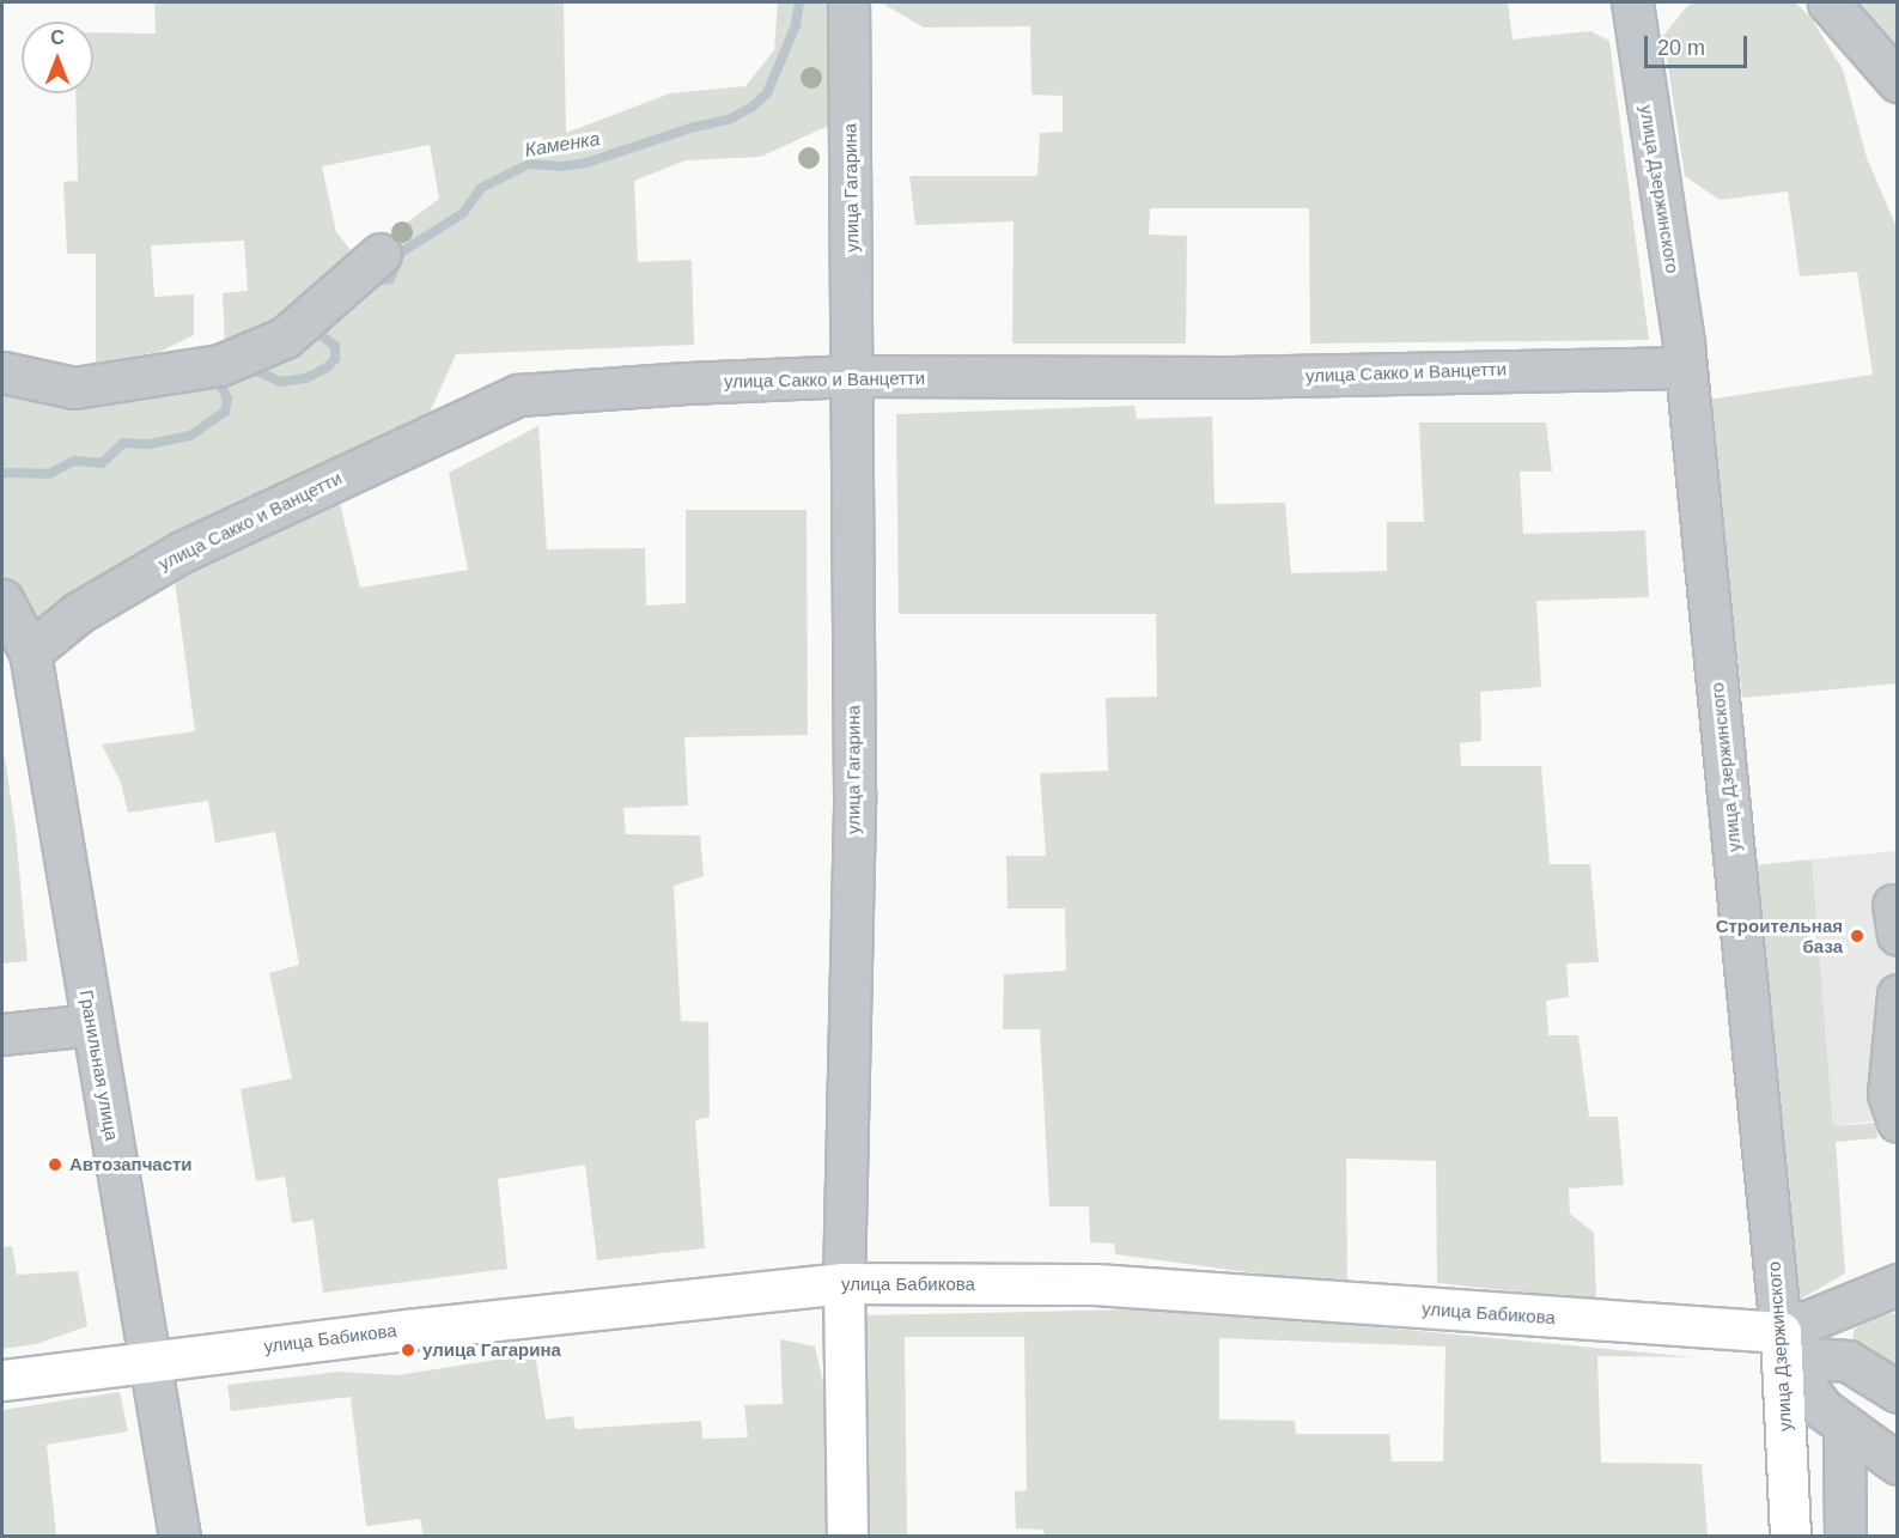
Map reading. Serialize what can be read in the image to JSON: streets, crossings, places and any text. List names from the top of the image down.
{
  "streets": {
    "main road": ["улица Гагарина", "улица Дзержинского", "улица Бабикова"],
    "street": ["улица Сакко и Ванцетти", "Гранильная улица"]
  },
  "crossings": [
    ["улица Гагарина", "улица Сакко и Ванцетти"],
    ["улица Гагарина", "улица Бабикова"],
    ["улица Дзержинского", "улица Сакко и Ванцетти"],
    ["улица Дзержинского", "улица Бабикова"],
    ["улица Сакко и Ванцетти", "Гранильная улица"],
    ["Гранильная улица", "улица Бабикова"]
  ],
  "water": ["Каменка"],
  "places": ["Строительная база", "Автозапчасти", "улица Гагарина"],
  "scale_bar": "20 m",
  "north": "top"
}
